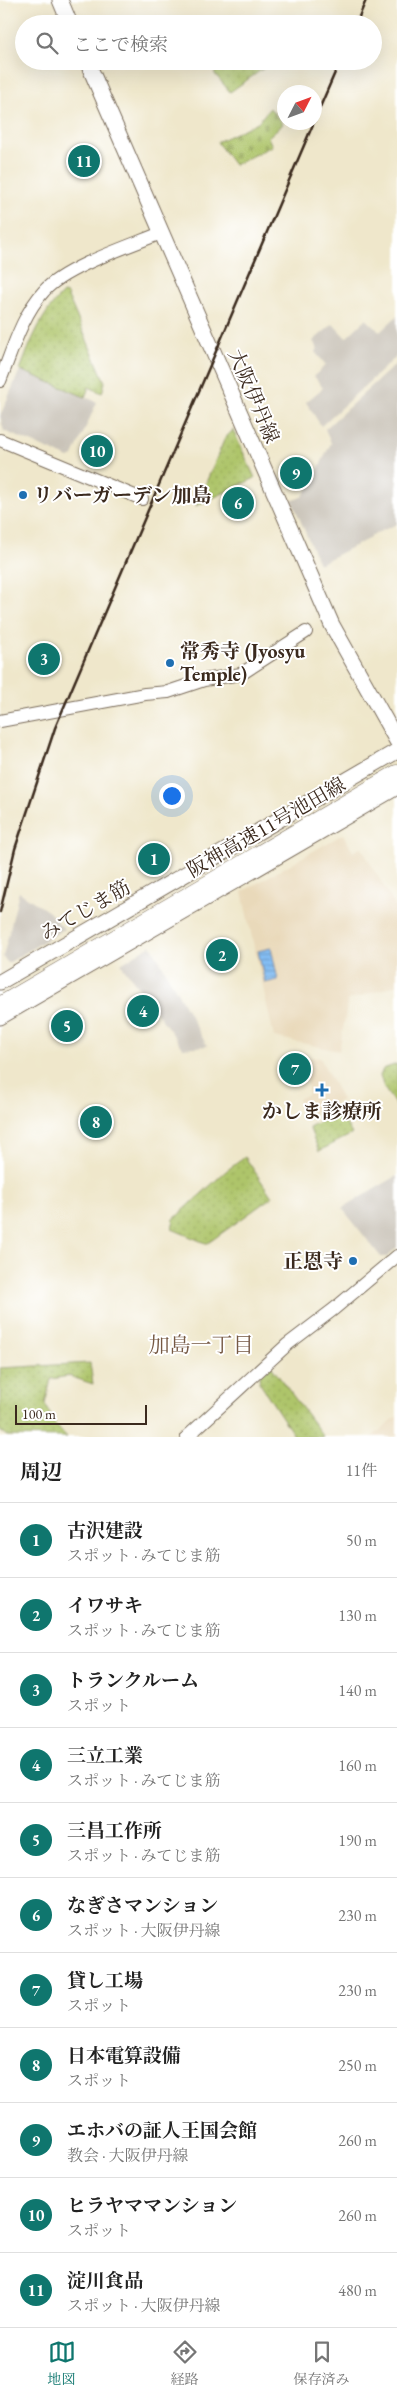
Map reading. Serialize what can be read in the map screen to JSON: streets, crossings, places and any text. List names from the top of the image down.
{
  "streets": {
    "highway": ["阪神高速11号池田線"],
    "main road": ["大阪伊丹線", "みてじま筋"]
  },
  "districts": ["加島一丁目"],
  "places": {
    "other": ["リバーガーデン加島", "常秀寺 (Jyosyu Temple)", "正恩寺"],
    "health": ["かしま診療所"]
  },
  "scale_bar": "100 m",
  "north": "top right",
  "page": {
    "search": "ここで検索",
    "pins": [
      "11",
      "10",
      "9",
      "6",
      "3",
      "1",
      "2",
      "4",
      "5",
      "7",
      "8"
    ],
    "scale": "100 m",
    "heading": ["周辺", "11件"],
    "list": [
      {
        "mark": "1",
        "name": "古沢建設",
        "note": "スポット · みてじま筋",
        "value": "50 m"
      },
      {
        "mark": "2",
        "name": "イワサキ",
        "note": "スポット · みてじま筋",
        "value": "130 m"
      },
      {
        "mark": "3",
        "name": "トランクルーム",
        "note": "スポット",
        "value": "140 m"
      },
      {
        "mark": "4",
        "name": "三立工業",
        "note": "スポット · みてじま筋",
        "value": "160 m"
      },
      {
        "mark": "5",
        "name": "三昌工作所",
        "note": "スポット · みてじま筋",
        "value": "190 m"
      },
      {
        "mark": "6",
        "name": "なぎさマンション",
        "note": "スポット · 大阪伊丹線",
        "value": "230 m"
      },
      {
        "mark": "7",
        "name": "貸し工場",
        "note": "スポット",
        "value": "230 m"
      },
      {
        "mark": "8",
        "name": "日本電算設備",
        "note": "スポット",
        "value": "250 m"
      },
      {
        "mark": "9",
        "name": "エホバの証人王国会館",
        "note": "教会 · 大阪伊丹線",
        "value": "260 m"
      },
      {
        "mark": "10",
        "name": "ヒラヤママンション",
        "note": "スポット",
        "value": "260 m"
      },
      {
        "mark": "11",
        "name": "淀川食品",
        "note": "スポット · 大阪伊丹線",
        "value": "480 m"
      }
    ],
    "nav": ["地図", "経路", "保存済み"]
  }
}
